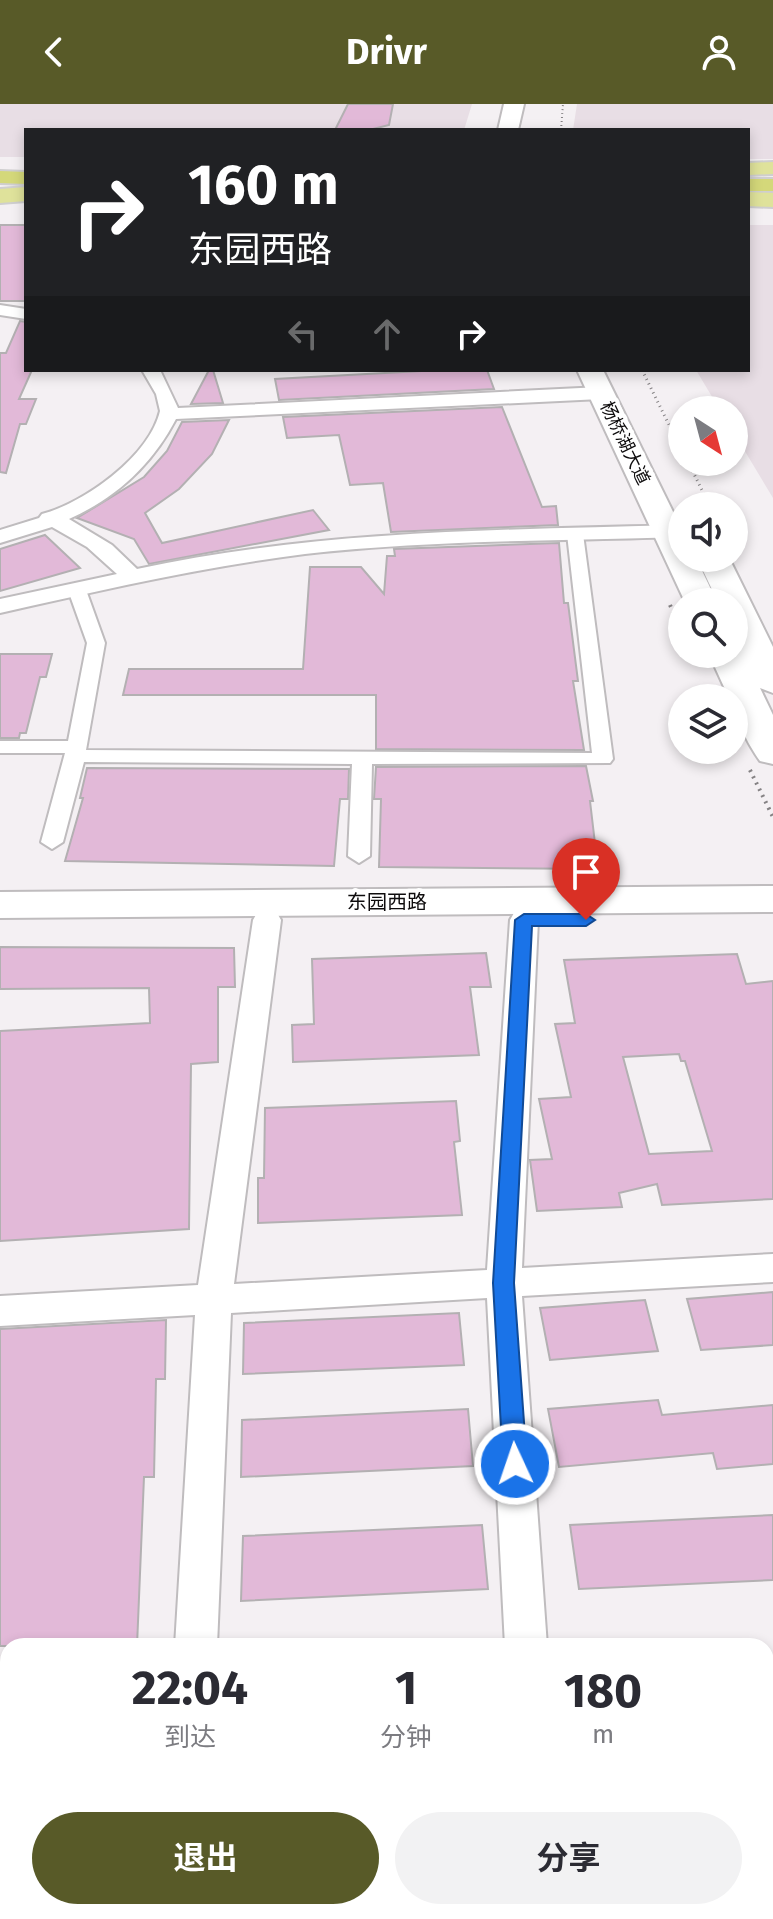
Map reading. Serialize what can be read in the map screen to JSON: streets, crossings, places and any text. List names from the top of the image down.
{
  "streets": {
    "main road": ["杨桥湖大道", "东园西路"]
  },
  "north": "bottom right",
  "page": {
    "header": "Drivr",
    "turn": ["160 m", "东园西路"],
    "eta": [
      "22:04",
      "到达",
      "1",
      "分钟",
      "180",
      "m"
    ],
    "buttons": ["退出", "分享"]
  }
}
